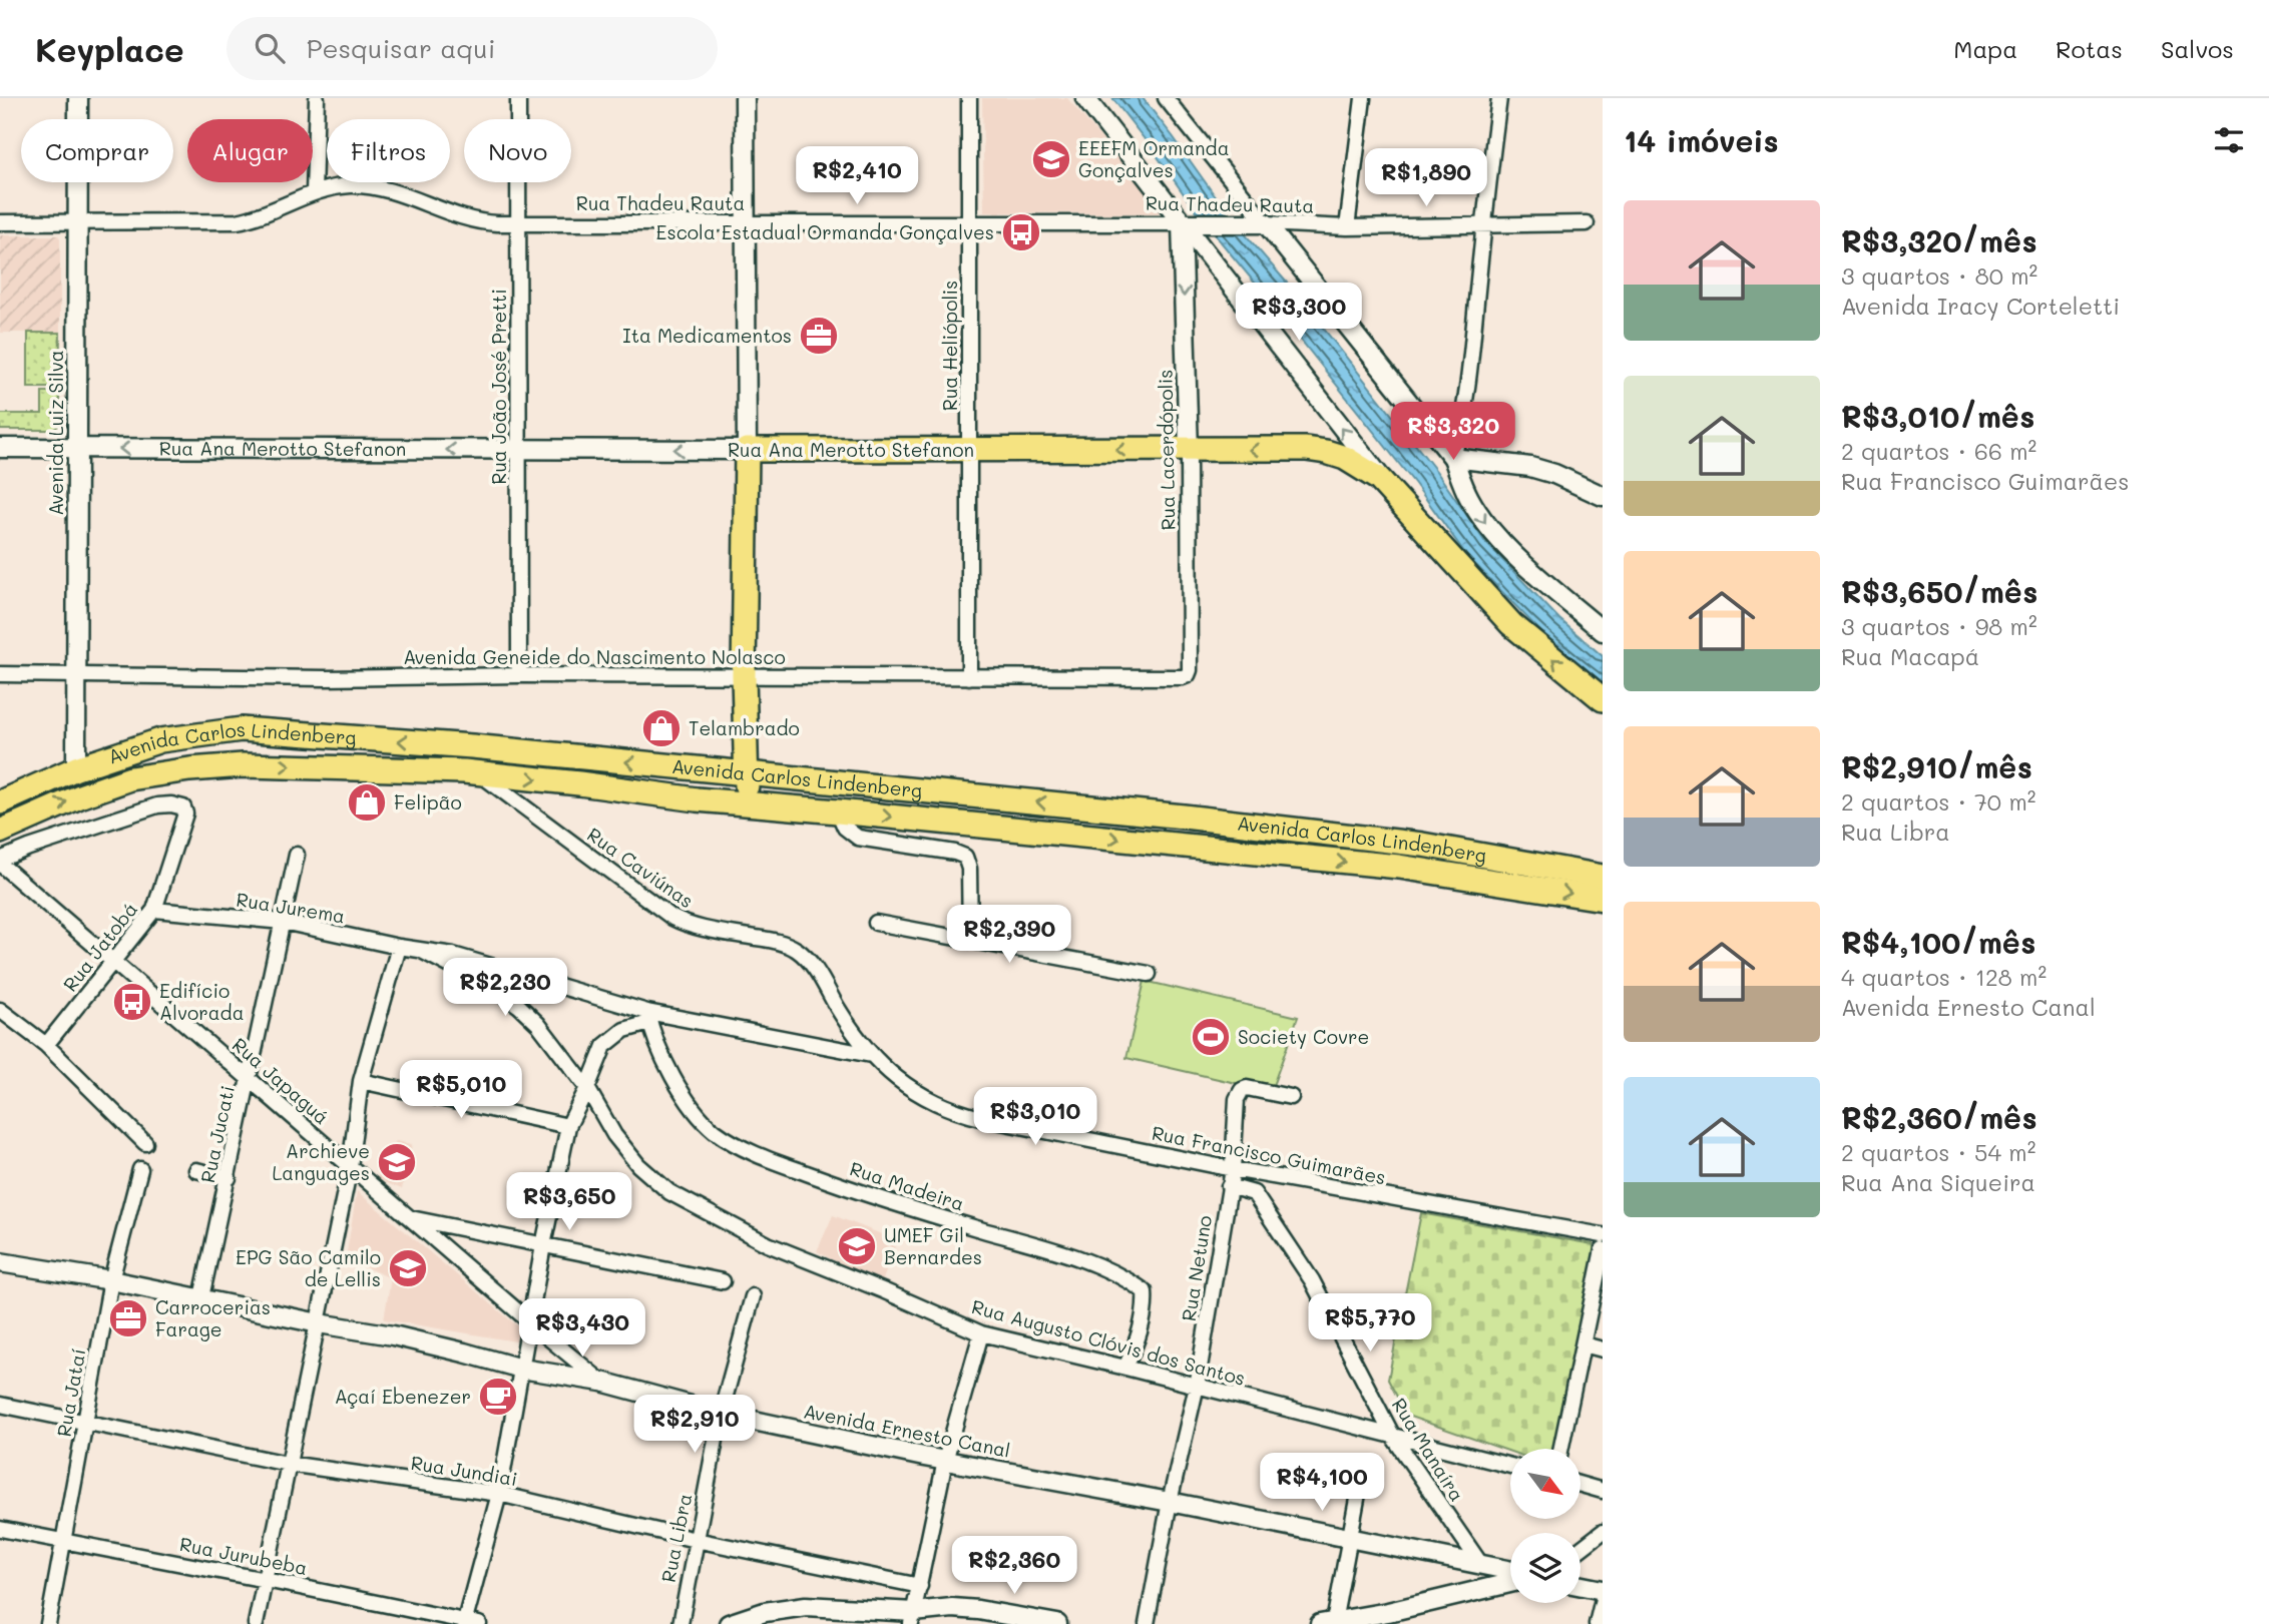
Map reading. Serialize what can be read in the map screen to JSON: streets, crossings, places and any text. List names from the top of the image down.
{
  "streets": {
    "main road": ["Rua Ana Merotto Stefanon", "Avenida Carlos Lindenberg"],
    "street": [
      "Rua Thadeu Rauta",
      "Rua Heliópolis",
      "Rua João José Pretti",
      "Avenida Luiz Silva",
      "Rua Lacerdópolis",
      "Avenida Geneide do Nascimento Nolasco",
      "Rua Caviúnas",
      "Rua Jurema",
      "Rua Jatobá",
      "Rua Japaguá",
      "Rua Jucati",
      "Rua Francisco Guimarães",
      "Rua Madeira",
      "Rua Netuno",
      "Rua Augusto Clóvis dos Santos",
      "Rua Jataí",
      "Avenida Ernesto Canal",
      "Rua Manaíra",
      "Rua Jundiai",
      "Rua Libra",
      "Rua Jurubeba"
    ]
  },
  "crossings": [
    ["Rua Thadeu Rauta", "Rua Heliópolis"],
    ["Rua Thadeu Rauta", "Rua João José Pretti"],
    ["Rua Thadeu Rauta", "Avenida Luiz Silva"],
    ["Rua Thadeu Rauta", "Rua Lacerdópolis"],
    ["Rua Heliópolis", "Rua Ana Merotto Stefanon"],
    ["Rua Heliópolis", "Avenida Geneide do Nascimento Nolasco"],
    ["Rua João José Pretti", "Rua Ana Merotto Stefanon"],
    ["Rua João José Pretti", "Avenida Geneide do Nascimento Nolasco"],
    ["Avenida Luiz Silva", "Rua Ana Merotto Stefanon"],
    ["Avenida Luiz Silva", "Avenida Geneide do Nascimento Nolasco"],
    ["Avenida Luiz Silva", "Avenida Carlos Lindenberg"],
    ["Rua Ana Merotto Stefanon", "Rua Lacerdópolis"],
    ["Rua Lacerdópolis", "Avenida Geneide do Nascimento Nolasco"],
    ["Avenida Carlos Lindenberg", "Rua Caviúnas"],
    ["Rua Caviúnas", "Rua Francisco Guimarães"],
    ["Rua Jurema", "Rua Jatobá"],
    ["Rua Jurema", "Rua Jucati"],
    ["Rua Jurema", "Rua Madeira"],
    ["Rua Jurema", "Rua Augusto Clóvis dos Santos"],
    ["Rua Jatobá", "Rua Japaguá"],
    ["Rua Japaguá", "Rua Jucati"],
    ["Rua Japaguá", "Avenida Ernesto Canal"],
    ["Rua Jucati", "Avenida Ernesto Canal"],
    ["Rua Francisco Guimarães", "Rua Netuno"],
    ["Rua Madeira", "Rua Augusto Clóvis dos Santos"],
    ["Rua Netuno", "Rua Augusto Clóvis dos Santos"],
    ["Rua Netuno", "Avenida Ernesto Canal"],
    ["Rua Netuno", "Rua Manaíra"],
    ["Rua Augusto Clóvis dos Santos", "Rua Manaíra"],
    ["Rua Jataí", "Avenida Ernesto Canal"],
    ["Rua Jataí", "Rua Jundiai"],
    ["Rua Jataí", "Rua Jurubeba"],
    ["Avenida Ernesto Canal", "Rua Manaíra"],
    ["Avenida Ernesto Canal", "Rua Libra"],
    ["Rua Jundiai", "Rua Libra"]
  ],
  "one_way": ["Rua Ana Merotto Stefanon", "Rua Lacerdópolis"],
  "places": {
    "school or university": [
      "EEEFM Ormanda Gonçalves",
      "Archieve Languages",
      "UMEF Gil Bernardes",
      "EPG São Camilo de Lellis"
    ],
    "bus stop": ["Escola Estadual Ormanda Gonçalves", "Edifício Alvorada"],
    "office": ["Ita Medicamentos", "Carrocerias Farage"],
    "shop": ["Telambrado", "Felipão"],
    "sports": ["Society Covre"],
    "cafe": ["Açaí Ebenezer"]
  },
  "north": "bottom right",
  "page": {
    "header": "Keyplace",
    "search": "Pesquisar aqui",
    "nav": ["Mapa", "Rotas", "Salvos"],
    "heading": "14 imóveis",
    "chip": [
      "Comprar",
      "Alugar",
      "Filtros",
      "Novo"
    ],
    "price": [
      "R$2,410",
      "R$1,890",
      "R$3,300",
      "R$3,320",
      "R$2,390",
      "R$2,230",
      "R$5,010",
      "R$3,010",
      "R$3,650",
      "R$5,770",
      "R$3,430",
      "R$2,910",
      "R$4,100",
      "R$2,360"
    ],
    "list": [
      {
        "name": "R$3,320/mês",
        "note": "3 quartos · 80 m² · Avenida Iracy Corteletti"
      },
      {
        "name": "R$3,010/mês",
        "note": "2 quartos · 66 m² · Rua Francisco Guimarães"
      },
      {
        "name": "R$3,650/mês",
        "note": "3 quartos · 98 m² · Rua Macapá"
      },
      {
        "name": "R$2,910/mês",
        "note": "2 quartos · 70 m² · Rua Libra"
      },
      {
        "name": "R$4,100/mês",
        "note": "4 quartos · 128 m² · Avenida Ernesto Canal"
      },
      {
        "name": "R$2,360/mês",
        "note": "2 quartos · 54 m² · Rua Ana Siqueira"
      }
    ]
  }
}
